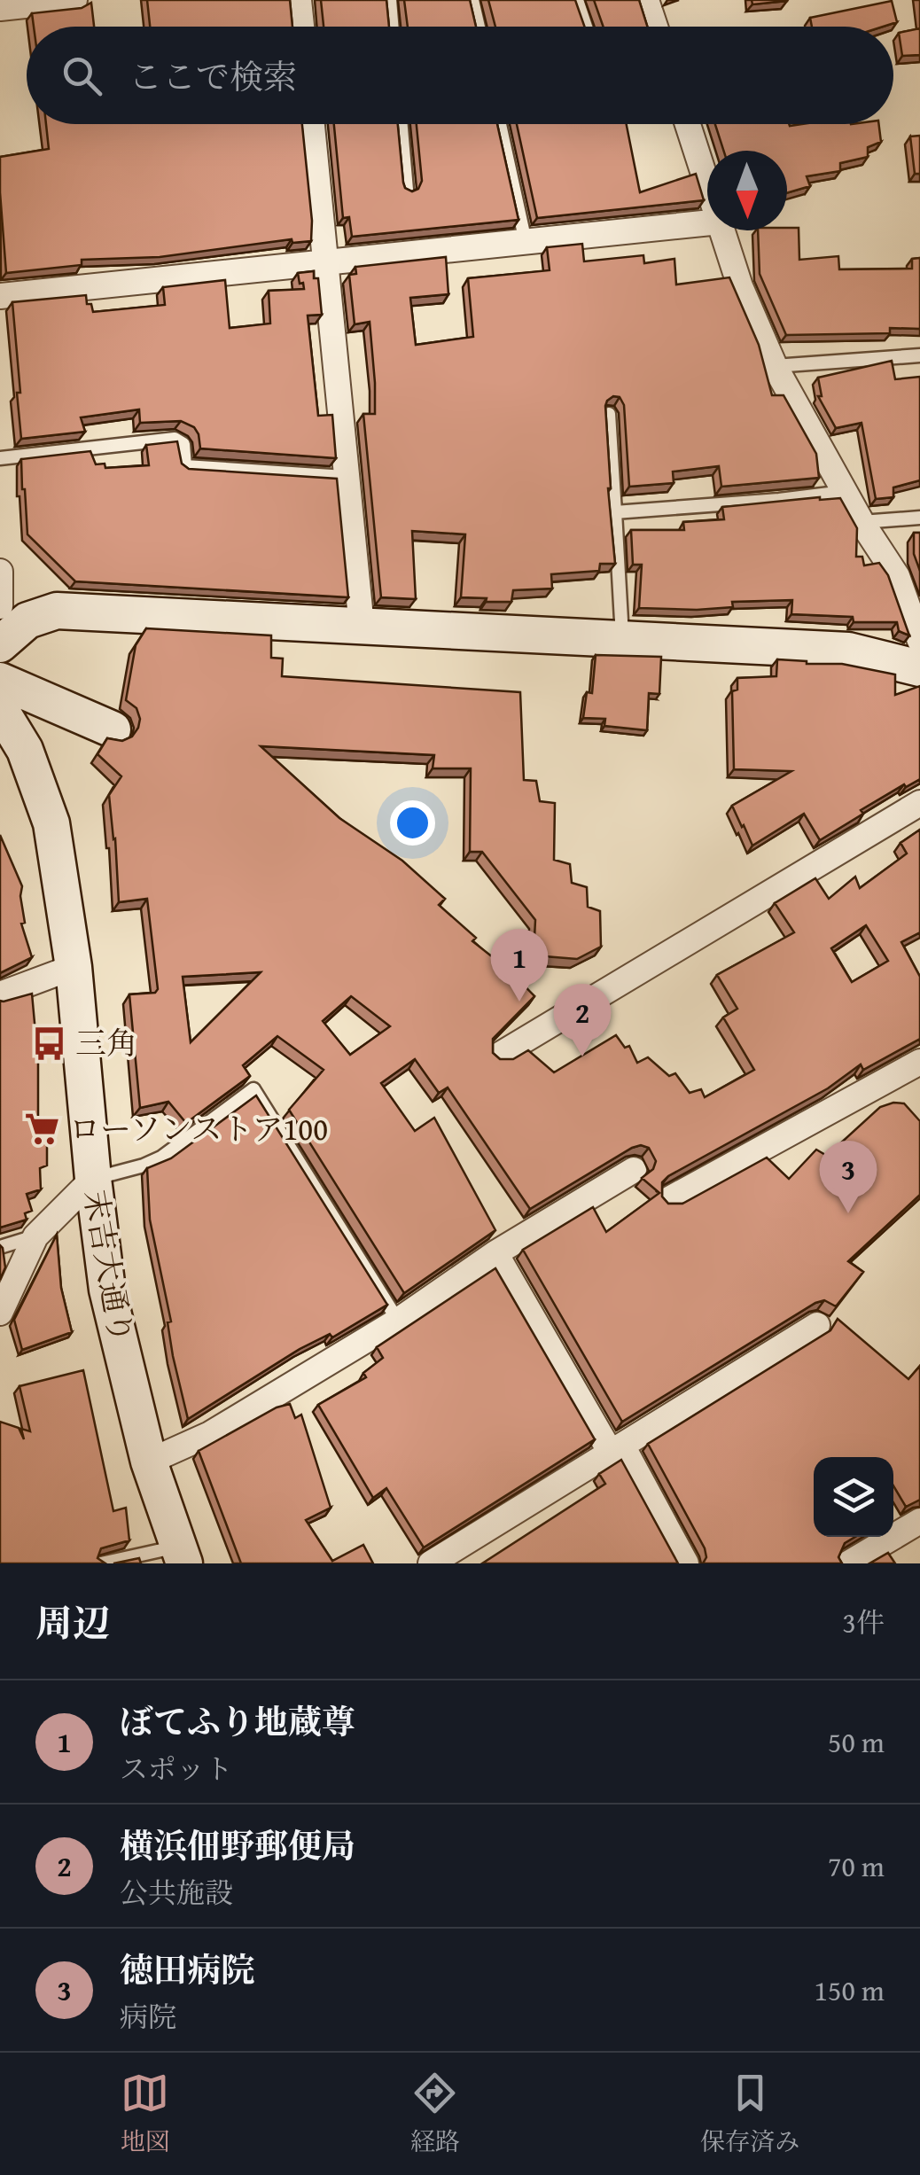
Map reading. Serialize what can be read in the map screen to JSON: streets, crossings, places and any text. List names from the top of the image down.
{
  "streets": {
    "street": ["末吉大通り"]
  },
  "places": {
    "bus stop": ["三角"],
    "supermarket": ["ローソンストア100"]
  },
  "north": "bottom",
  "page": {
    "search": "ここで検索",
    "pins": ["1", "2", "3"],
    "heading": ["周辺", "3件"],
    "list": [
      {
        "mark": "1",
        "name": "ぼてふり地蔵尊",
        "note": "スポット",
        "value": "50 m"
      },
      {
        "mark": "2",
        "name": "横浜佃野郵便局",
        "note": "公共施設",
        "value": "70 m"
      },
      {
        "mark": "3",
        "name": "徳田病院",
        "note": "病院",
        "value": "150 m"
      }
    ],
    "nav": ["地図", "経路", "保存済み"]
  }
}
